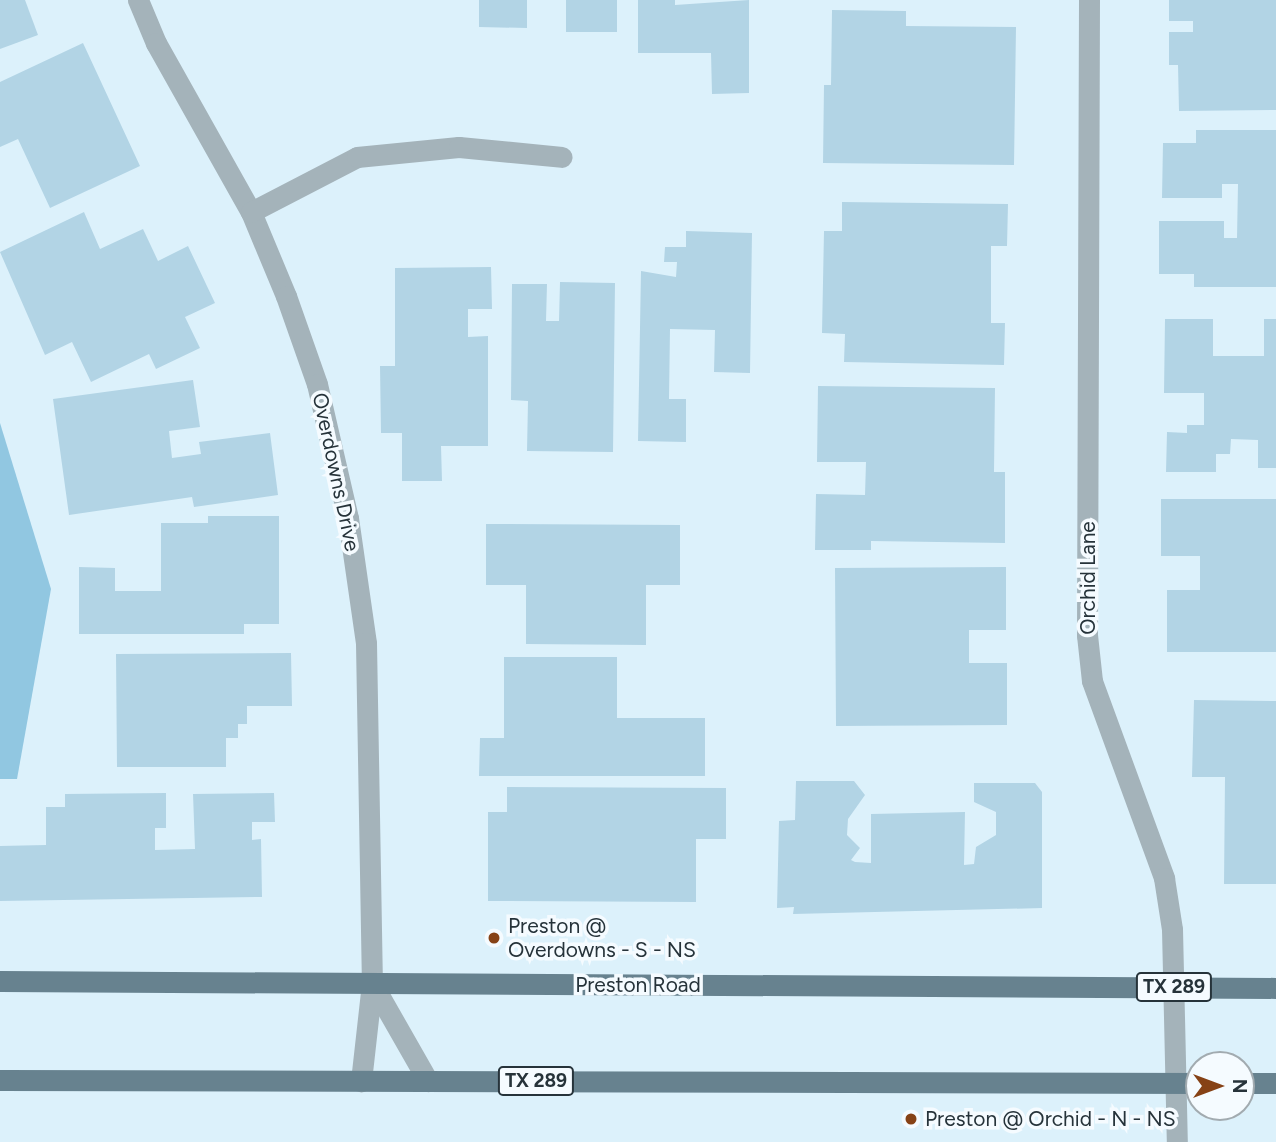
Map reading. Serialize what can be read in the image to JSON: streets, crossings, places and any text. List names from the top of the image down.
{
  "streets": {
    "main road": ["Preston Road", "TX 289"],
    "street": ["Overdowns Drive", "Orchid Lane"]
  },
  "crossings": [
    ["Overdowns Drive", "Preston Road"],
    ["Overdowns Drive", "TX 289"],
    ["Orchid Lane", "Preston Road"],
    ["Orchid Lane", "TX 289"]
  ],
  "places": ["Preston @ Overdowns - S - NS", "Preston @ Orchid - N - NS"],
  "north": "right"
}
